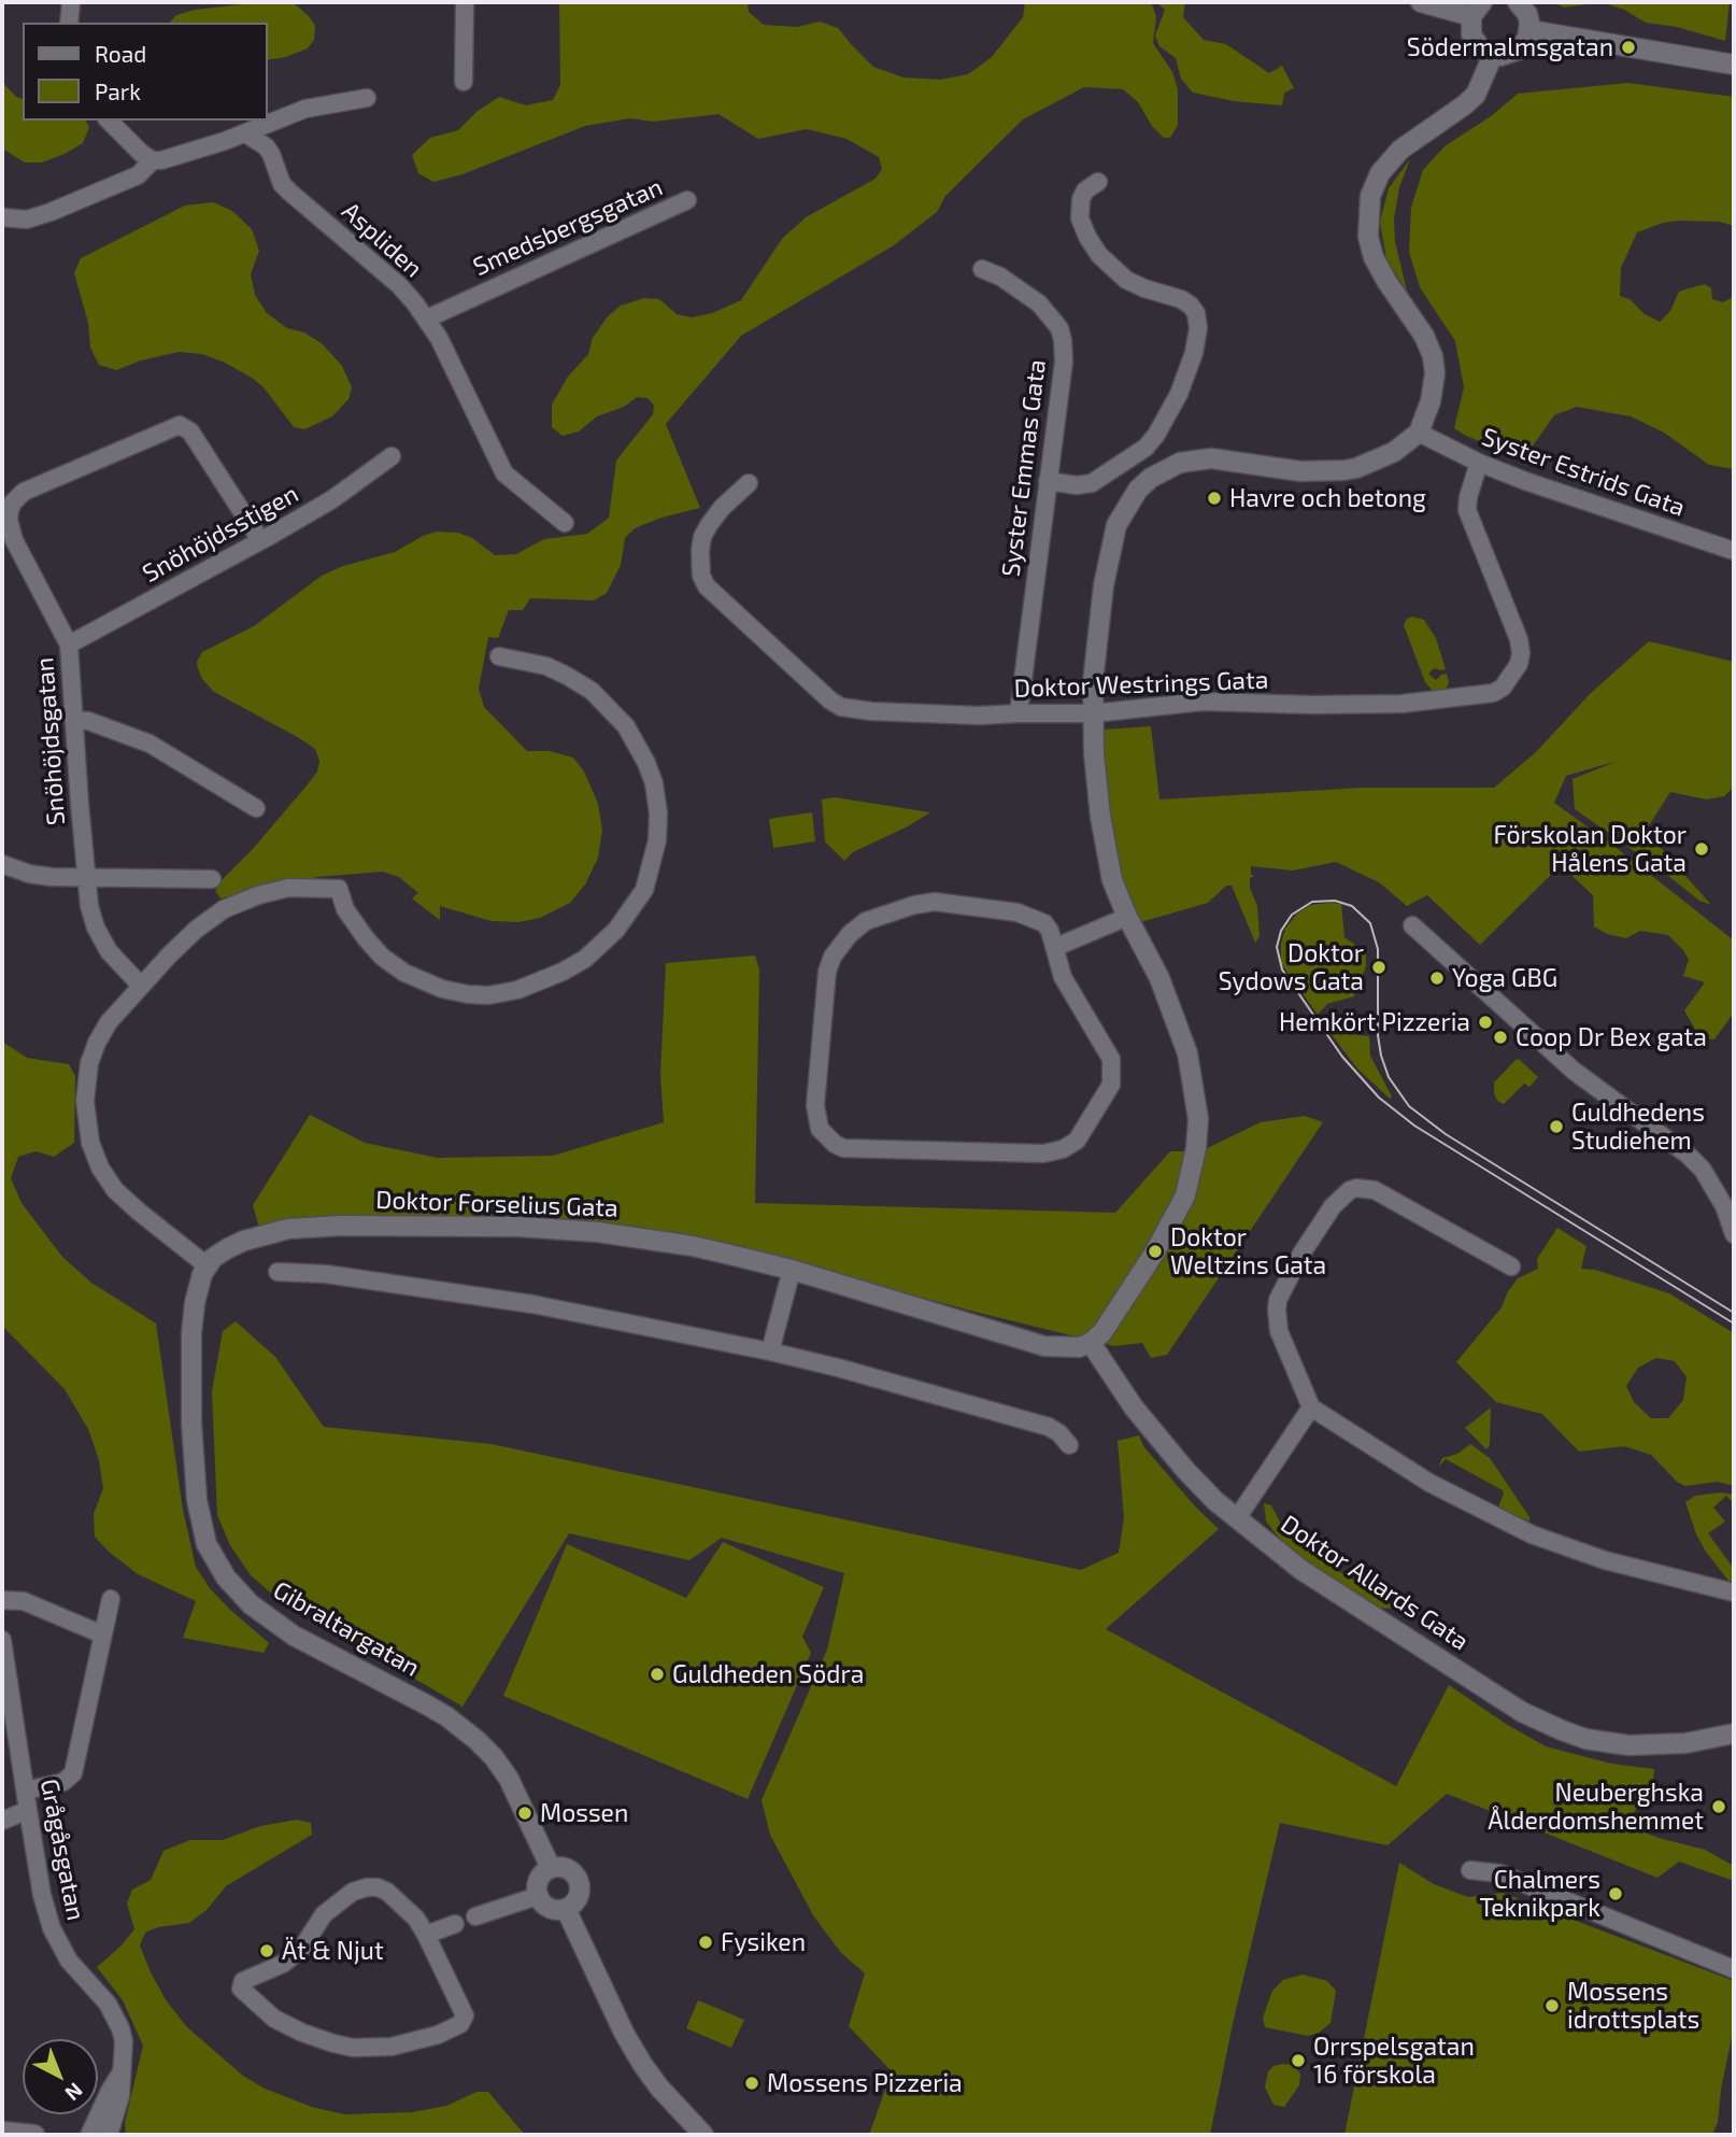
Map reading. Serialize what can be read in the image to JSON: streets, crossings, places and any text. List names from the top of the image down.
{
  "streets": {
    "street": [
      "Smedsbergsgatan",
      "Aspliden",
      "Syster Emmas Gata",
      "Syster Estrids Gata",
      "Snöhöjdsstigen",
      "Doktor Westrings Gata",
      "Snöhöjdsgatan",
      "Doktor Forselius Gata",
      "Doktor Allards Gata",
      "Gibraltargatan",
      "Grågåsgatan"
    ]
  },
  "crossings": [
    ["Smedsbergsgatan", "Aspliden"],
    ["Syster Emmas Gata", "Doktor Westrings Gata"],
    ["Syster Estrids Gata", "Doktor Westrings Gata"],
    ["Snöhöjdsstigen", "Snöhöjdsgatan"],
    ["Doktor Forselius Gata", "Doktor Allards Gata"],
    ["Doktor Forselius Gata", "Gibraltargatan"]
  ],
  "places": [
    "Södermalmsgatan",
    "Havre och betong",
    "Förskolan Doktor Hålens Gata",
    "Doktor Sydows Gata",
    "Yoga GBG",
    "Hemkört Pizzeria",
    "Coop Dr Bex gata",
    "Guldhedens Studiehem",
    "Doktor Weltzins Gata",
    "Guldheden Södra",
    "Neuberghska Ålderdomshemmet",
    "Mossen",
    "Chalmers Teknikpark",
    "Fysiken",
    "Ät & Njut",
    "Mossens idrottsplats",
    "Orrspelsgatan 16 förskola",
    "Mossens Pizzeria"
  ],
  "legend": ["Road", "Park"],
  "north": "bottom right"
}
